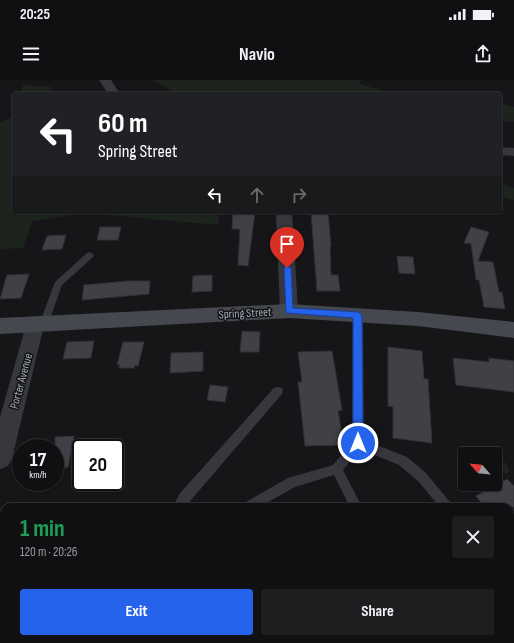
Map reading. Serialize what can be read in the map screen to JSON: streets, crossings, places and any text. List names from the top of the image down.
{
  "streets": {
    "main road": ["Spring Street"],
    "street": ["Porter Avenue"]
  },
  "crossings": [
    ["Spring Street", "Porter Avenue"]
  ],
  "north": "top left",
  "page": {
    "status": "20:25",
    "header": "Navio",
    "turn": ["60 m", "Spring Street"],
    "speed": "17 km/h",
    "limit": "20",
    "heading": ["1 min", "120 m · 20:26"],
    "buttons": ["Exit", "Share"]
  }
}
